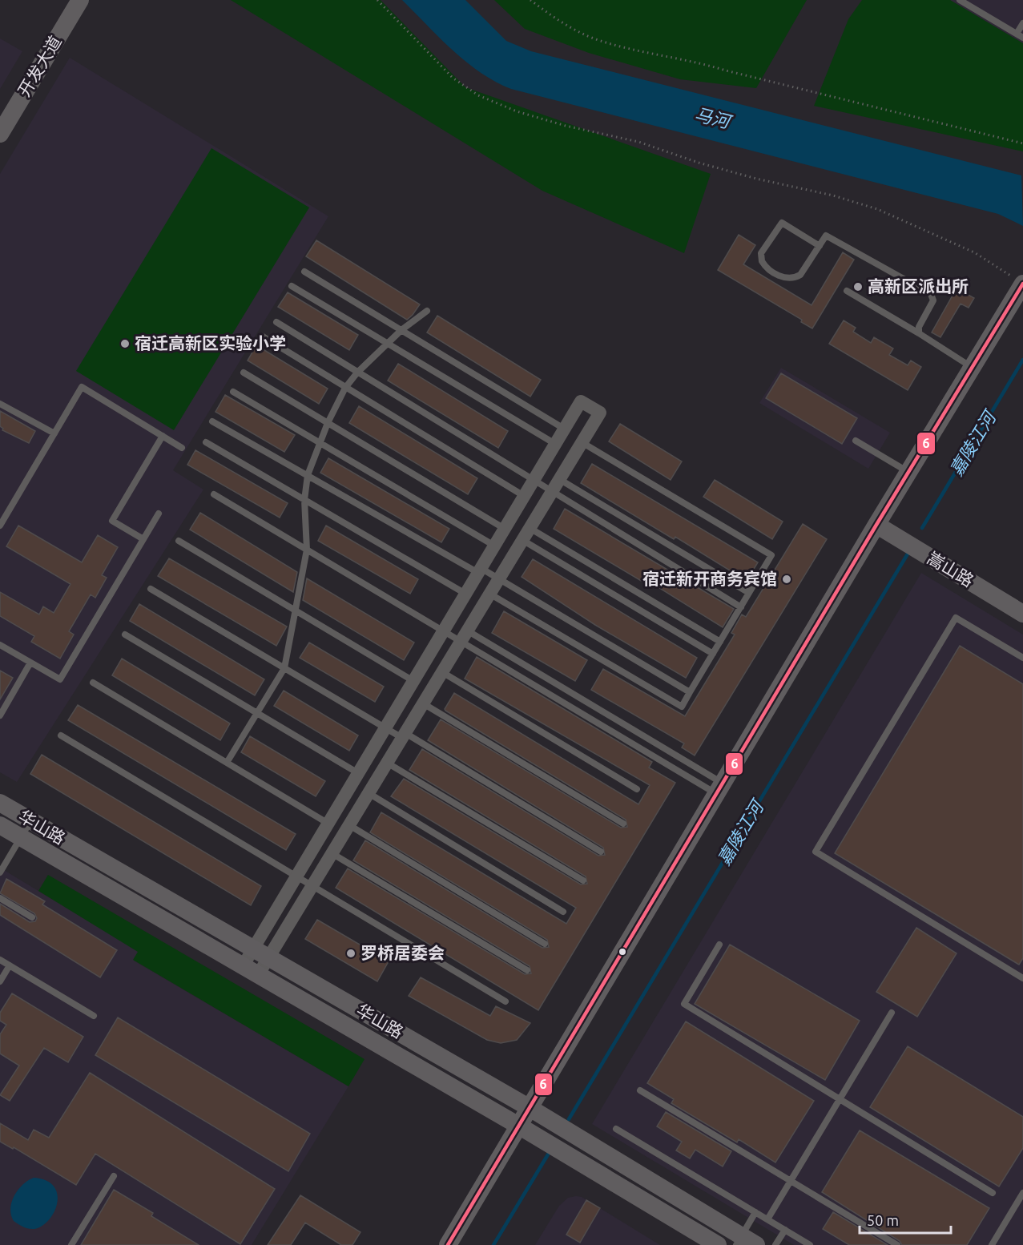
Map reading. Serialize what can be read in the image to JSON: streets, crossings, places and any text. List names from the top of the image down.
{
  "streets": {
    "street": ["开发大道", "嵩山路", "华山路"]
  },
  "water": ["马河", "嘉陵江河"],
  "places": [
    "高新区派出所",
    "宿迁高新区实验小学",
    "宿迁新开商务宾馆",
    "罗桥居委会"
  ],
  "lines": ["transit line 6"],
  "scale_bar": "50 m"
}
